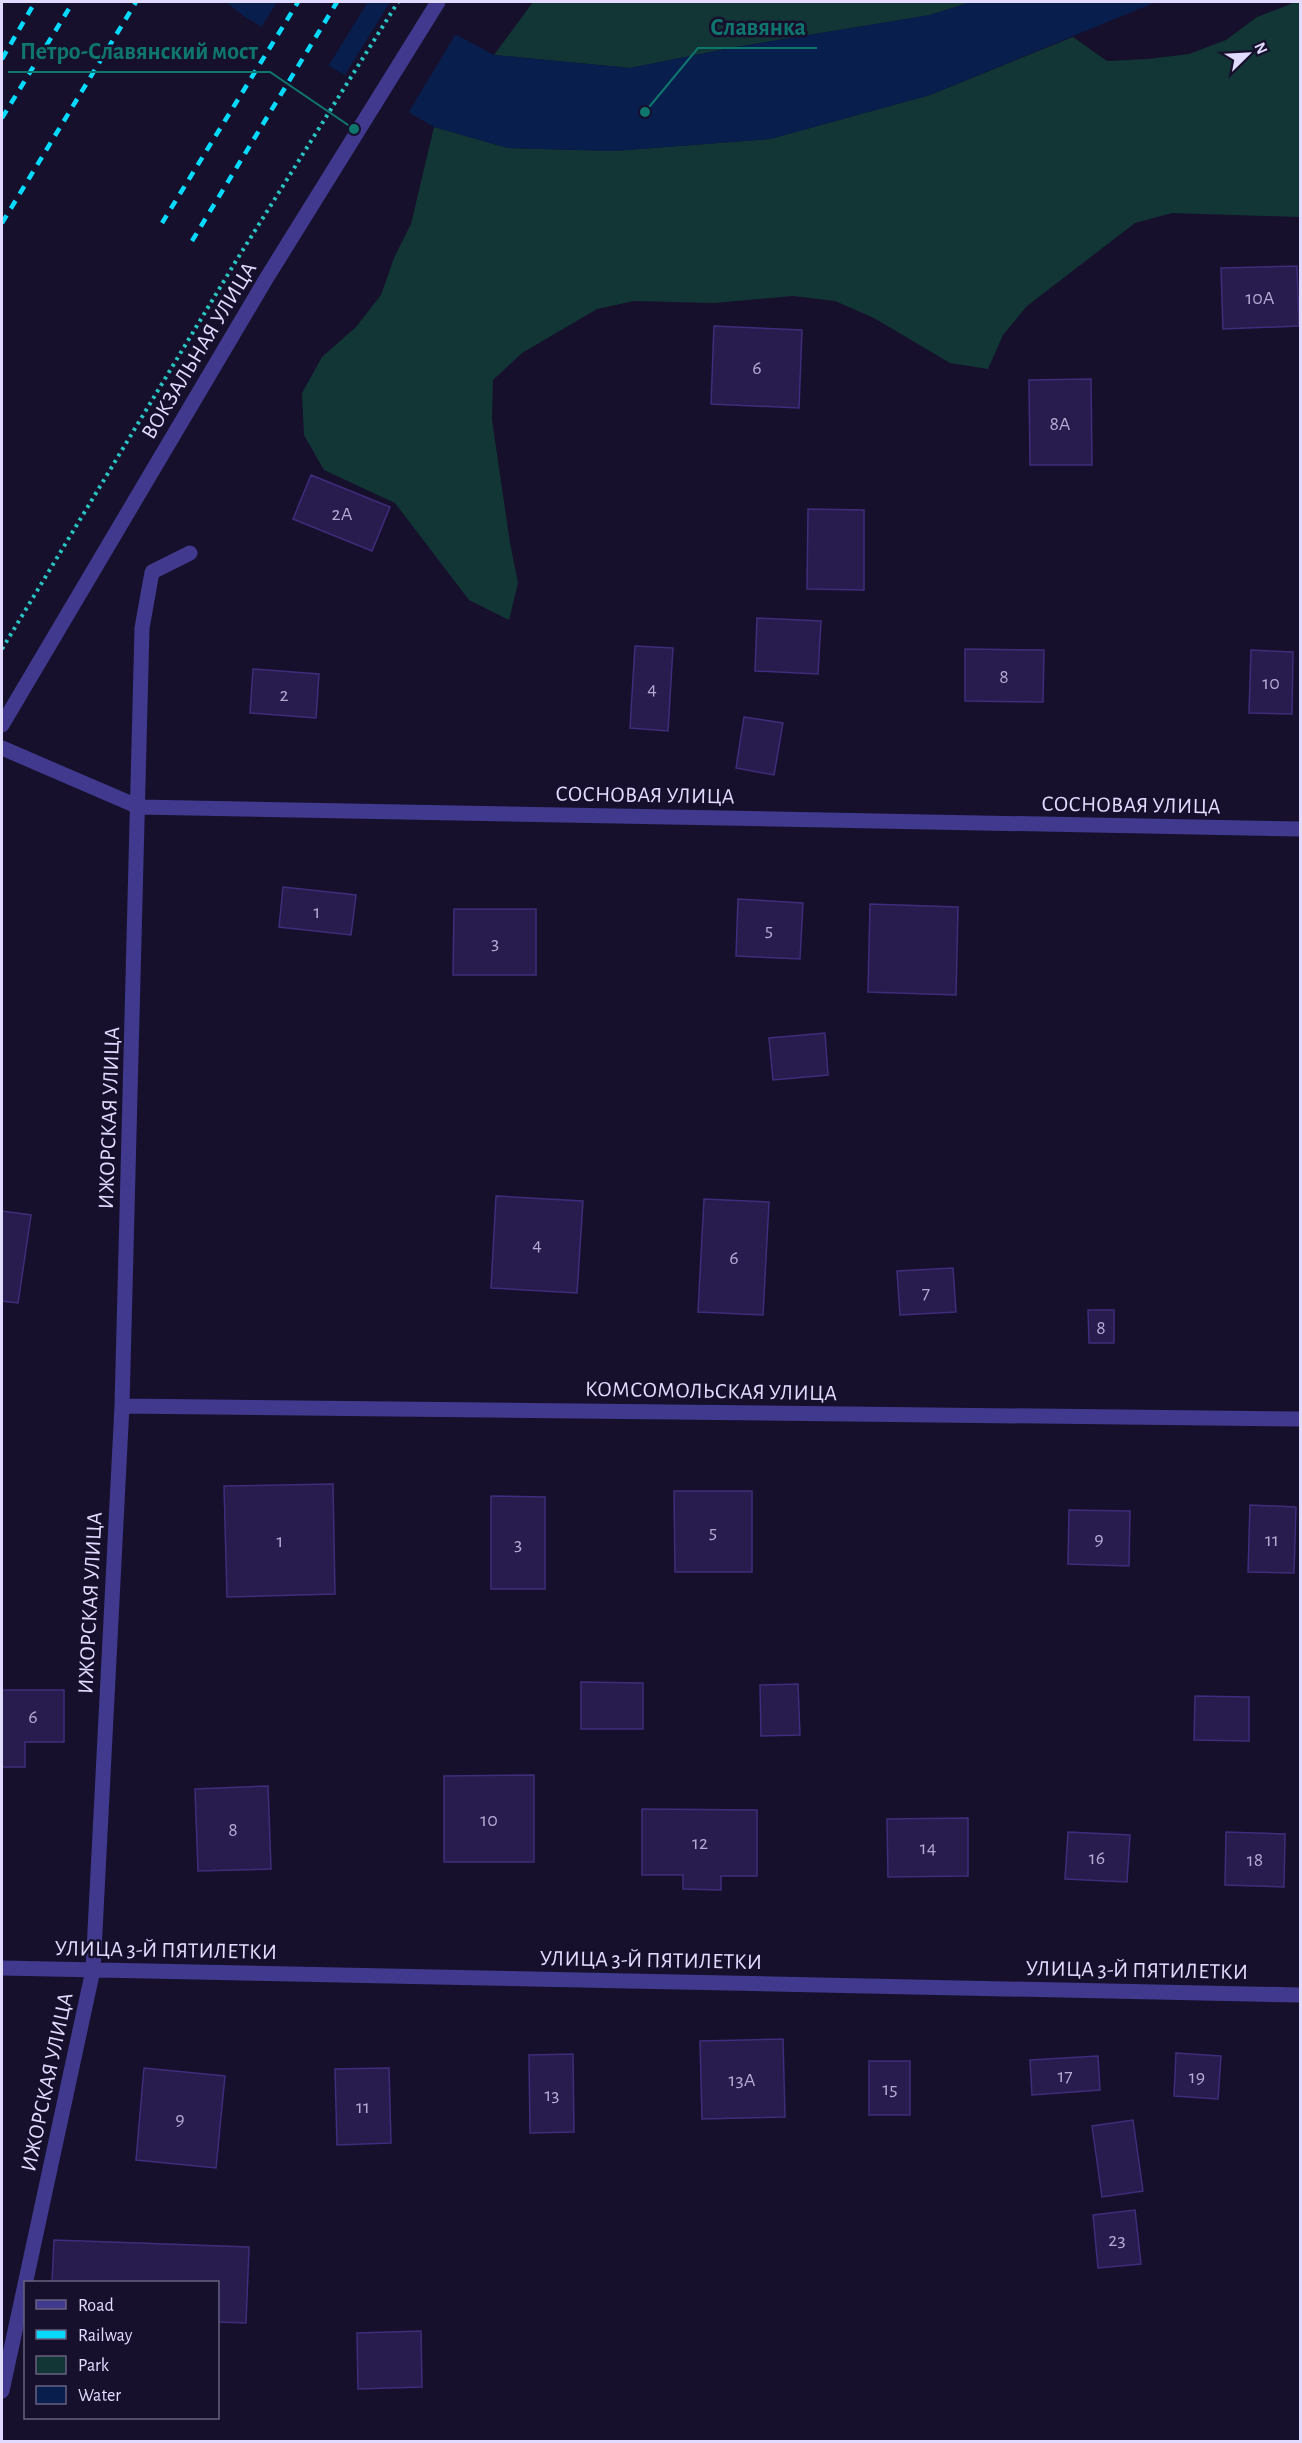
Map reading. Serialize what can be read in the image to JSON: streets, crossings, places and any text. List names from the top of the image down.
{
  "streets": {
    "street": [
      "ВОКЗАЛЬНАЯ УЛИЦА",
      "СОСНОВАЯ УЛИЦА",
      "ИЖОРСКАЯ УЛИЦА",
      "КОМСОМОЛЬСКАЯ УЛИЦА",
      "УЛИЦА 3-Й ПЯТИЛЕТКИ"
    ]
  },
  "crossings": [
    ["СОСНОВАЯ УЛИЦА", "ИЖОРСКАЯ УЛИЦА"],
    ["ИЖОРСКАЯ УЛИЦА", "КОМСОМОЛЬСКАЯ УЛИЦА"],
    ["ИЖОРСКАЯ УЛИЦА", "УЛИЦА 3-Й ПЯТИЛЕТКИ"]
  ],
  "places": ["Славянка", "Петро-Славянский мост"],
  "house_numbers": [
    "10А",
    "6",
    "8А",
    "2А",
    "8",
    "10",
    "4",
    "2",
    "1",
    "5",
    "3",
    "4",
    "6",
    "7",
    "8",
    "5",
    "9",
    "11",
    "1",
    "3",
    "6",
    "10",
    "8",
    "12",
    "14",
    "16",
    "18",
    "17",
    "19",
    "13А",
    "15",
    "13",
    "11",
    "9",
    "23"
  ],
  "legend": [
    "Road",
    "Railway",
    "Park",
    "Water"
  ],
  "north": "top right"
}
